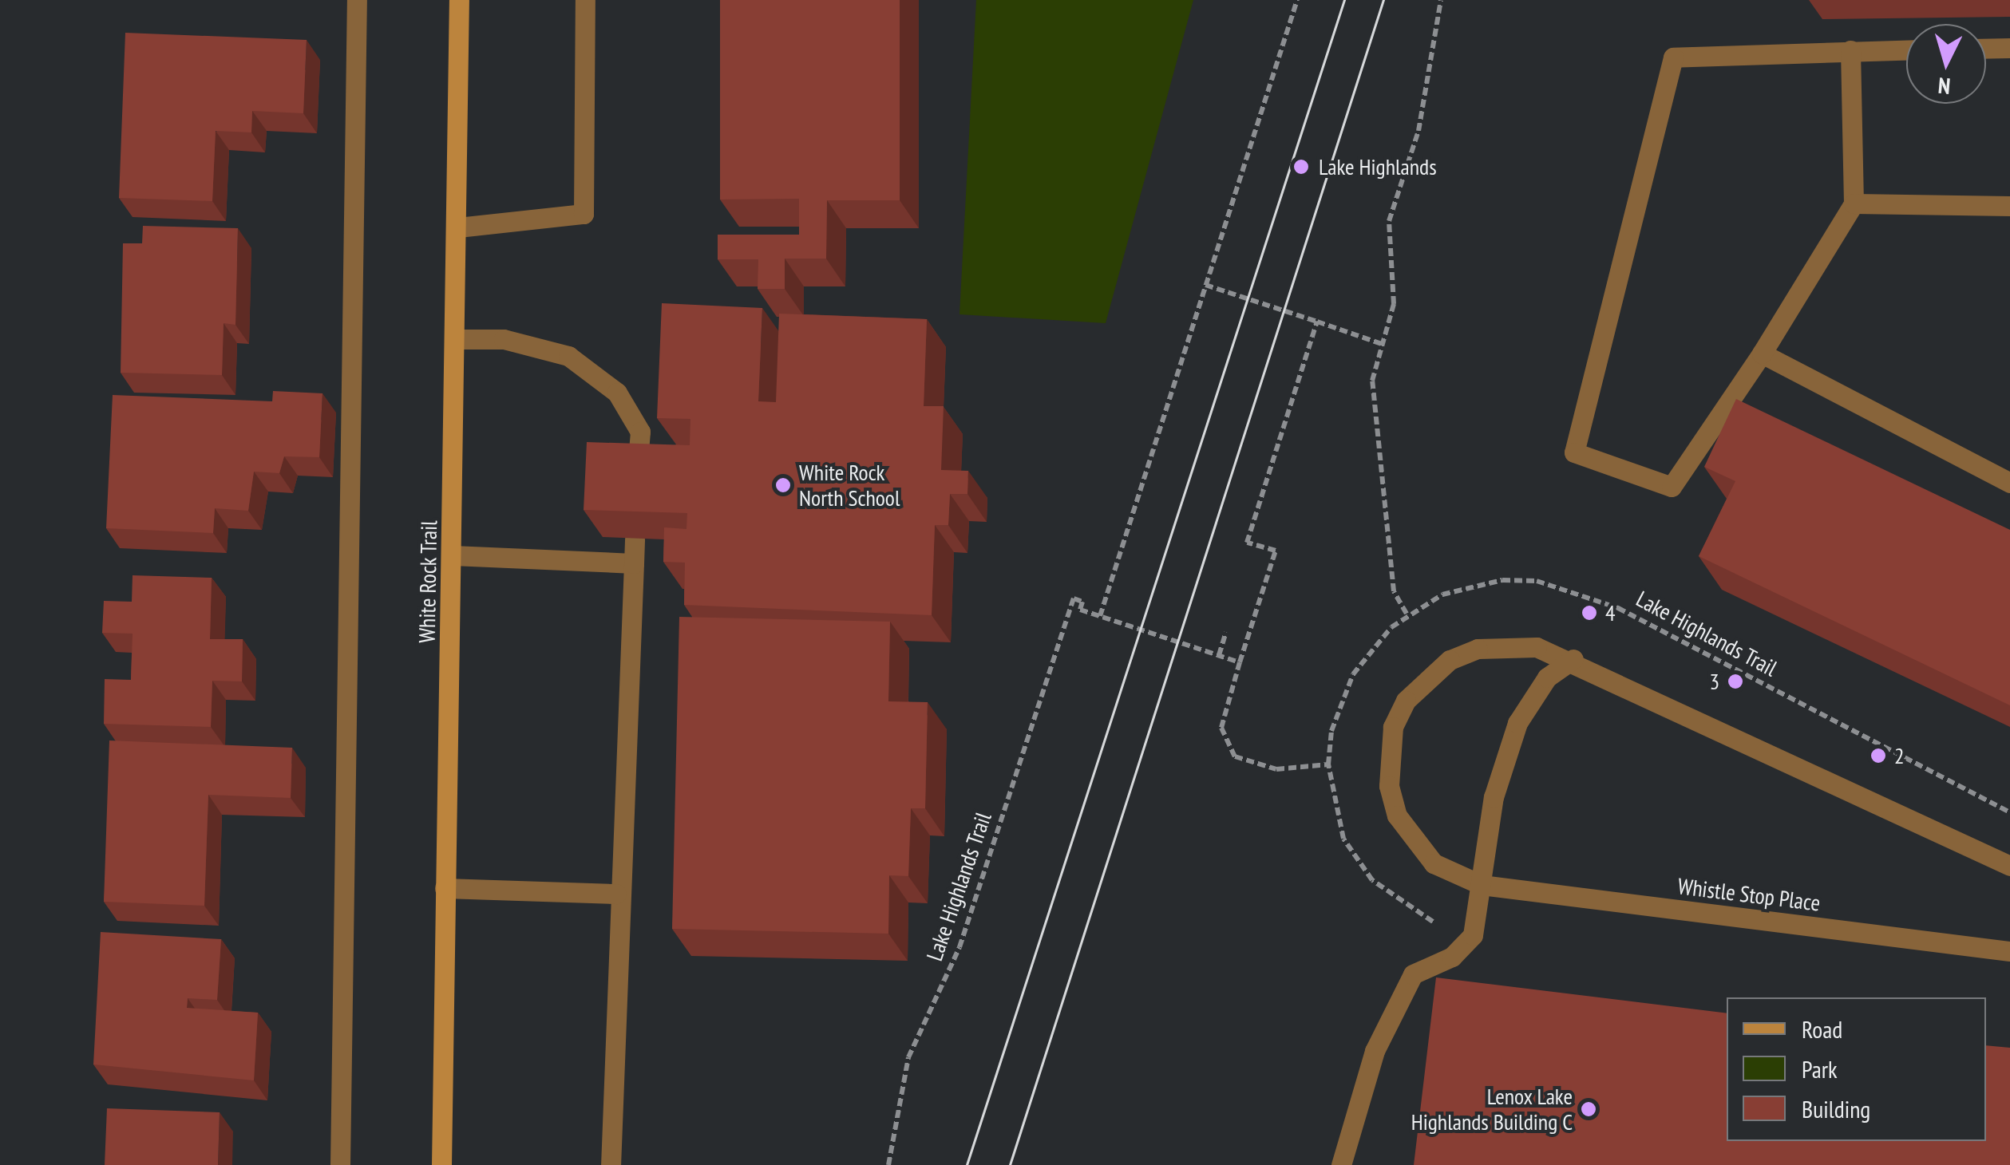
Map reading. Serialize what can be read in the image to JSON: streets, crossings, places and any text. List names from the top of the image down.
{
  "streets": {
    "street": ["White Rock Trail"],
    "lane": ["Whistle Stop Place"],
    "path": ["Lake Highlands Trail"]
  },
  "places": [
    "Lake Highlands",
    "White Rock North School",
    "4",
    "3",
    "2",
    "Lenox Lake Highlands Building C"
  ],
  "legend": ["Road", "Park", "Building"],
  "north": "bottom"
}
